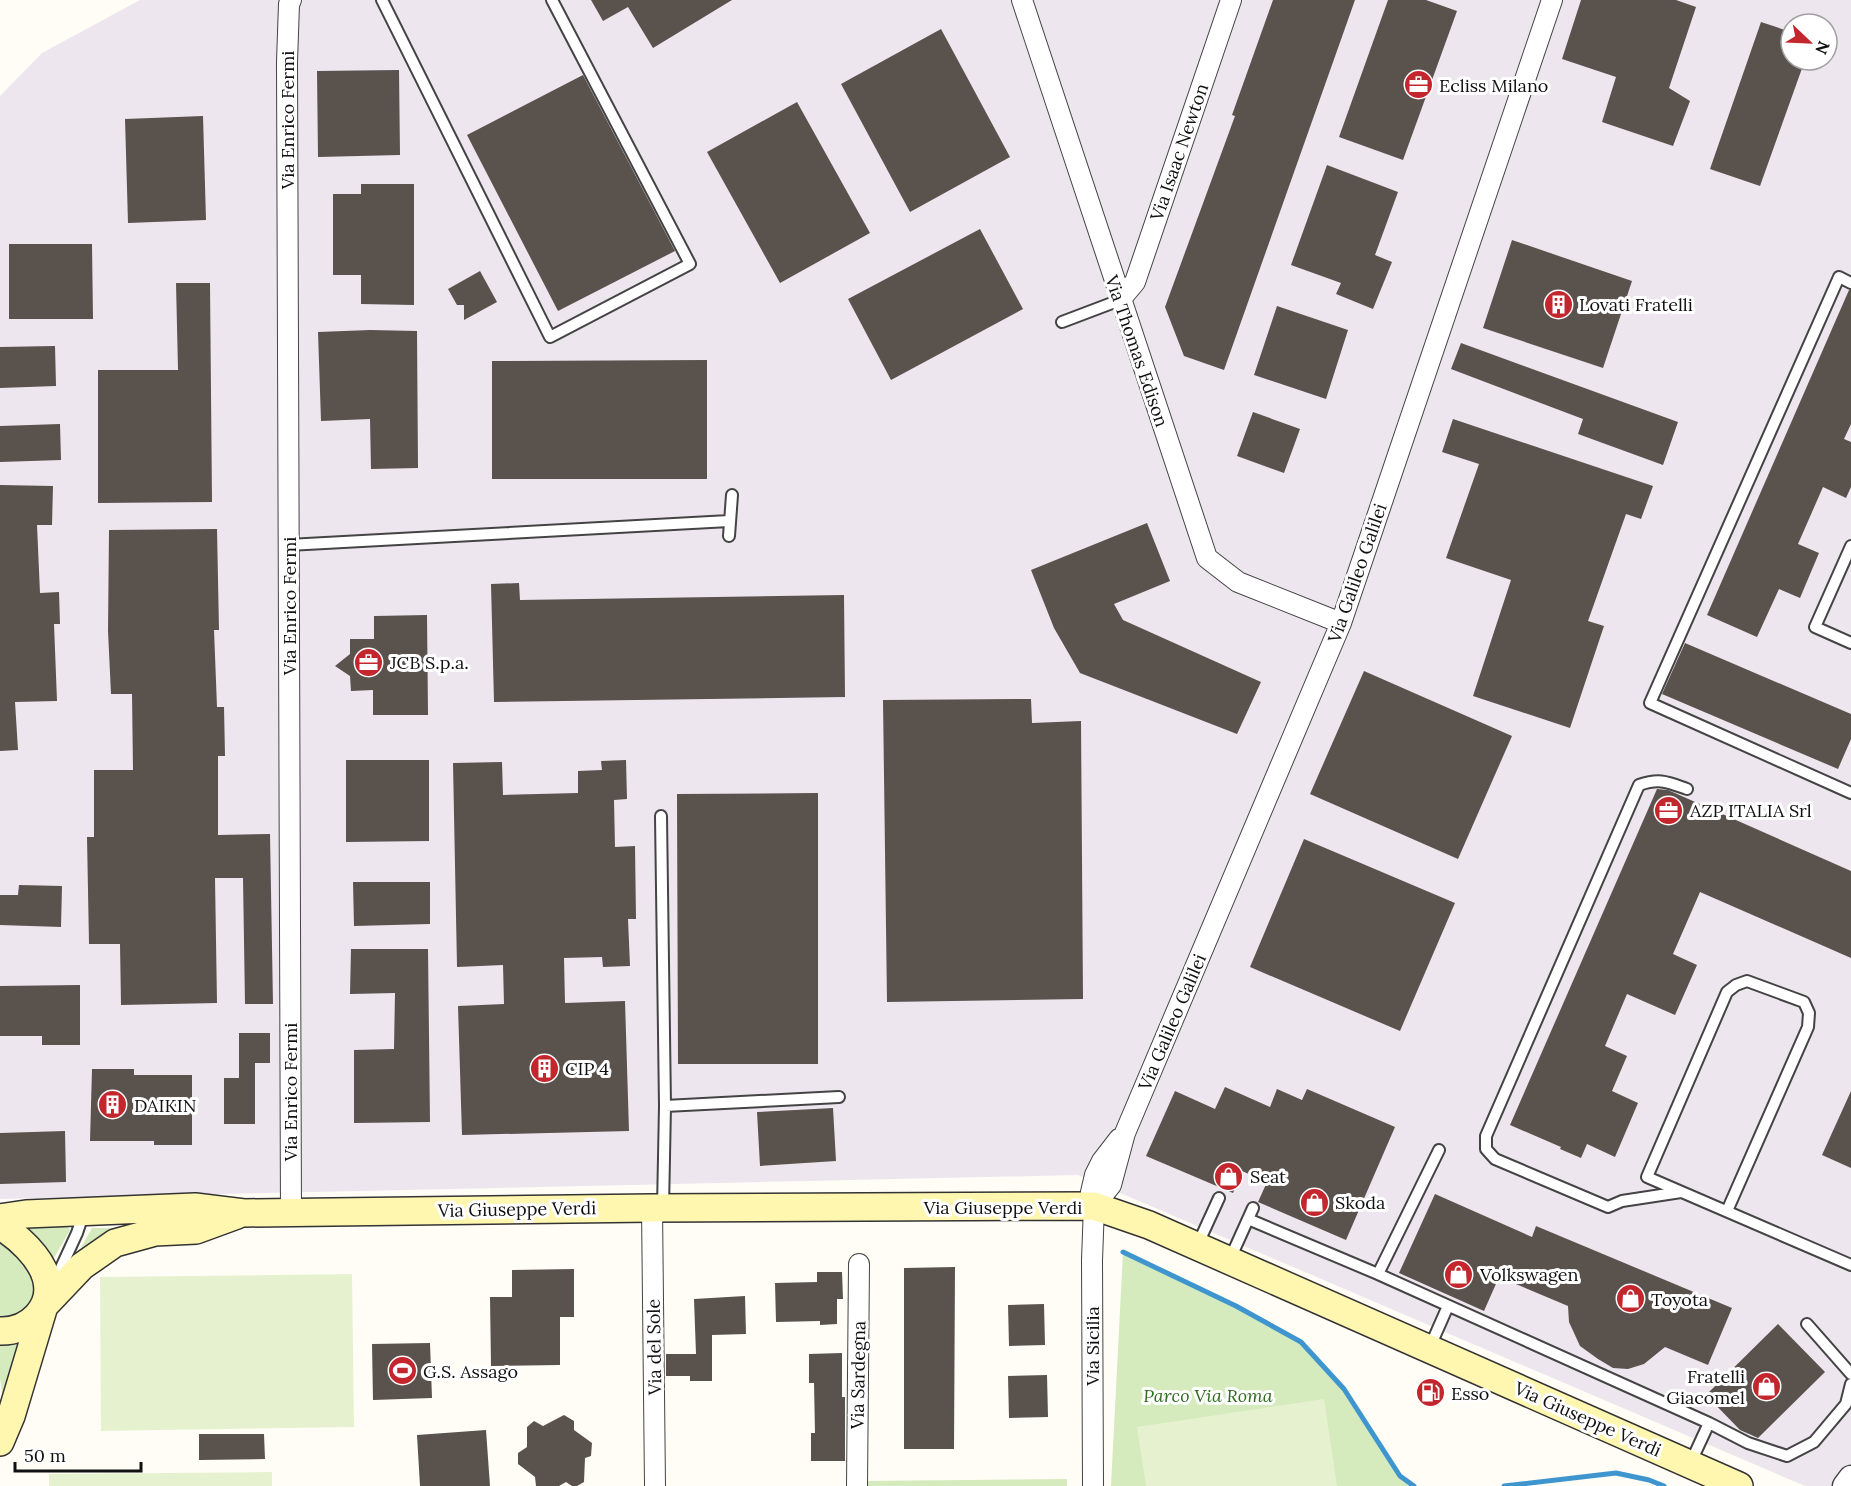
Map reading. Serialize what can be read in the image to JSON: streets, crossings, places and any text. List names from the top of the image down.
{
  "streets": {
    "main road": ["Via Giuseppe Verdi"],
    "street": [
      "Via Enrico Fermi",
      "Via Isaac Newton",
      "Via Thomas Edison",
      "Via Galileo Galilei",
      "Via Sicilia",
      "Via del Sole",
      "Via Sardegna"
    ]
  },
  "crossings": [
    ["Via Enrico Fermi", "Via Giuseppe Verdi"],
    ["Via Isaac Newton", "Via Thomas Edison"],
    ["Via Thomas Edison", "Via Galileo Galilei"],
    ["Via Galileo Galilei", "Via Giuseppe Verdi"],
    ["Via Galileo Galilei", "Via Sicilia"],
    ["Via Giuseppe Verdi", "Via Sicilia"],
    ["Via Giuseppe Verdi", "Via del Sole"]
  ],
  "parks": ["Parco Via Roma"],
  "places": {
    "office": ["Ecliss Milano", "JCB S.p.a.", "AZP ITALIA Srl"],
    "building": ["Lovati Fratelli", "CIP 4", "DAIKIN"],
    "shop": [
      "Seat",
      "Skoda",
      "Volkswagen",
      "Toyota",
      "Fratelli Giacomel"
    ],
    "sports": ["G.S. Assago"],
    "fuel station": ["Esso"]
  },
  "scale_bar": "50 m",
  "north": "bottom right"
}
